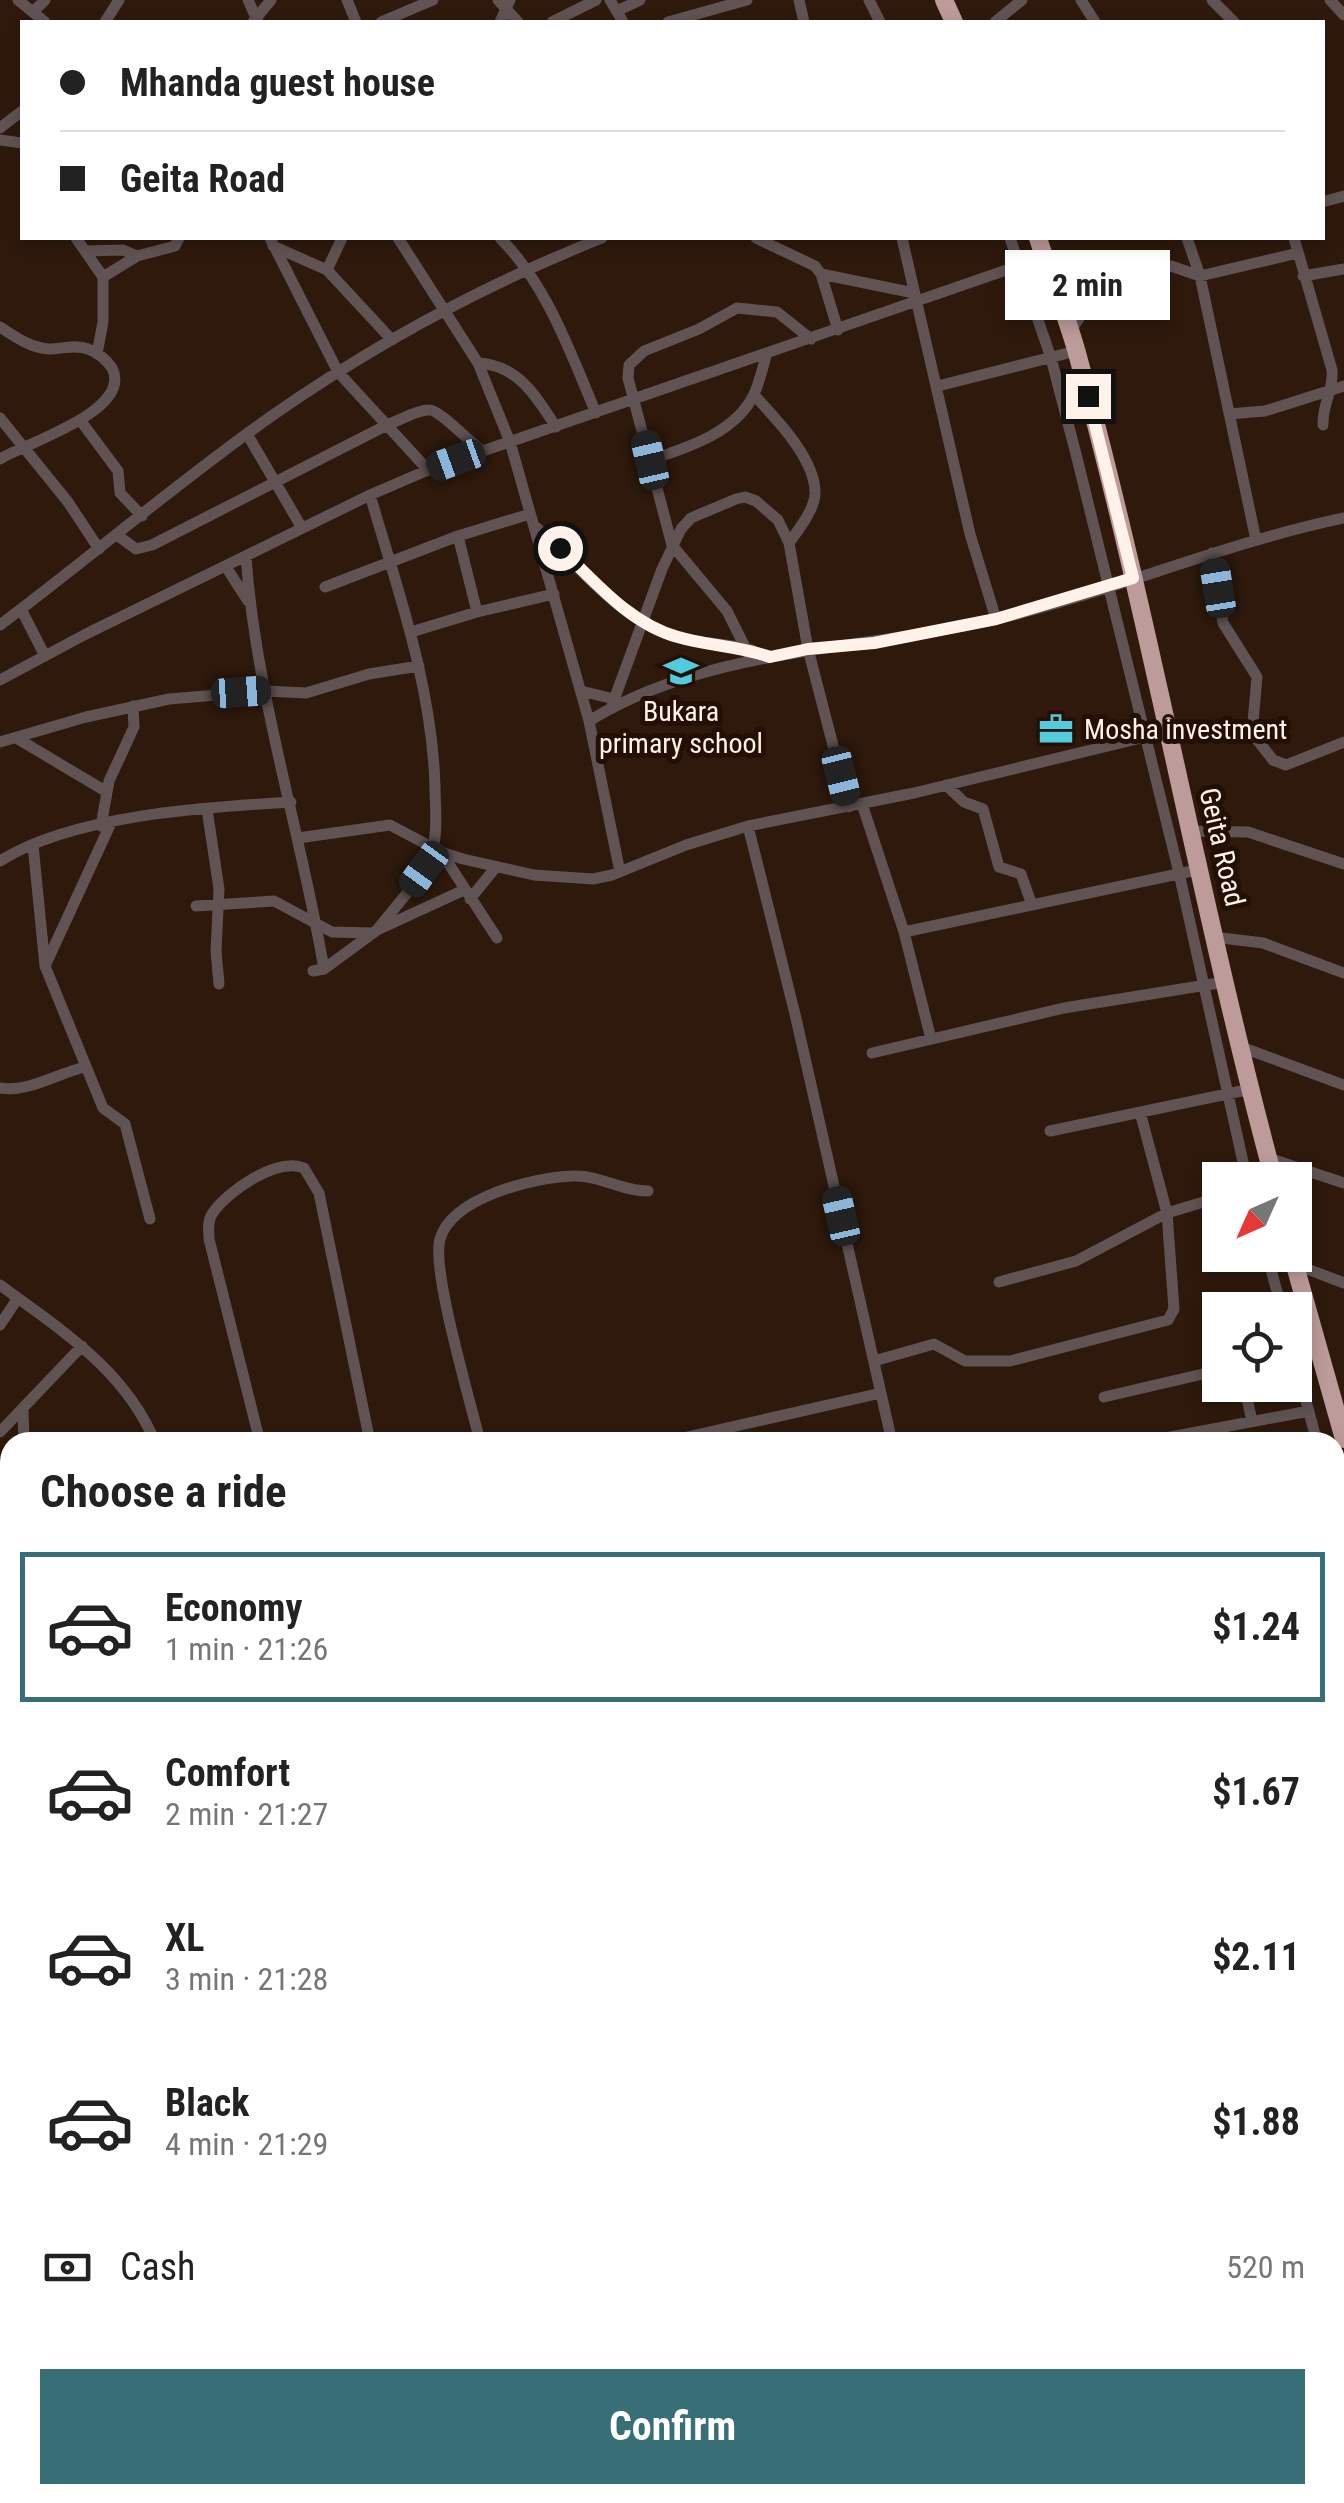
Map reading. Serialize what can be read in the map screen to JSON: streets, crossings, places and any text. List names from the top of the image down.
{
  "streets": {
    "highway": ["Geita Road"]
  },
  "places": {
    "school or university": ["Bukara primary school"],
    "office": ["Mosha investment"]
  },
  "north": "bottom left",
  "page": {
    "banner": ["Mhanda guest house", "Geita Road"],
    "bubble": "2 min",
    "heading": "Choose a ride",
    "list": [
      {
        "name": "Economy",
        "note": "1 min · 21:26",
        "value": "$1.24"
      },
      {
        "name": "Comfort",
        "note": "2 min · 21:27",
        "value": "$1.67"
      },
      {
        "name": "XL",
        "note": "3 min · 21:28",
        "value": "$2.11"
      },
      {
        "name": "Black",
        "note": "4 min · 21:29",
        "value": "$1.88"
      }
    ],
    "pay": ["Cash", "520 m"],
    "buttons": "Confirm"
  }
}
